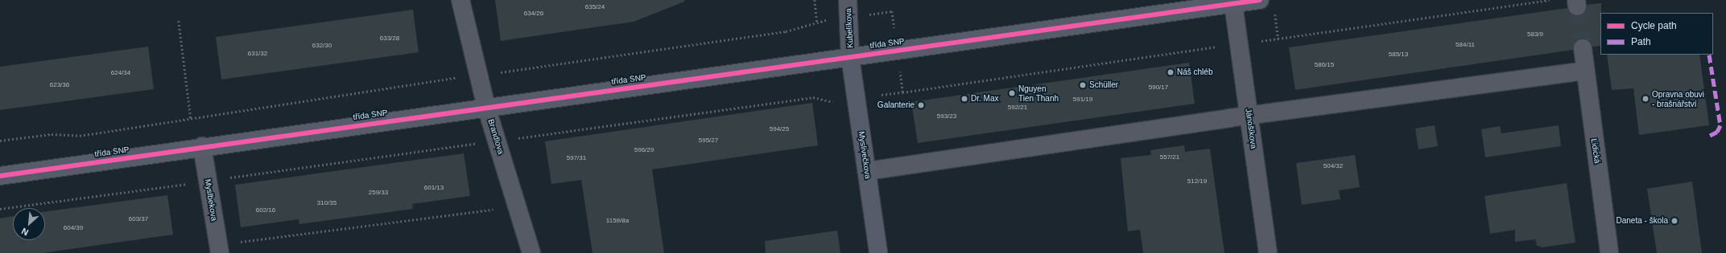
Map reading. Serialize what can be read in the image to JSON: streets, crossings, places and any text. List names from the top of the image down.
{
  "streets": {
    "street": [
      "Kubelíkova",
      "třída SNP",
      "Jánošíkova",
      "Brandlova",
      "Lidická",
      "Myslivečkova",
      "Myslbekova"
    ]
  },
  "crossings": [
    ["Kubelíkova", "třída SNP"],
    ["Kubelíkova", "Myslivečkova"],
    ["třída SNP", "Jánošíkova"],
    ["třída SNP", "Brandlova"],
    ["třída SNP", "Myslivečkova"],
    ["třída SNP", "Myslbekova"]
  ],
  "places": [
    "Náš chléb",
    "Schüller",
    "Nguyen Tien Thanh",
    "Dr. Max",
    "Opravna obuvi - brašnářství",
    "Galanterie",
    "Daneta - škola"
  ],
  "house_numbers": [
    "635/24",
    "634/26",
    "583/9",
    "633/28",
    "584/11",
    "632/30",
    "631/32",
    "585/13",
    "586/15",
    "624/34",
    "623/36",
    "590/17",
    "591/19",
    "592/21",
    "593/23",
    "594/25",
    "595/27",
    "596/29",
    "557/21",
    "597/31",
    "504/32",
    "512/19",
    "601/13",
    "259/33",
    "310/35",
    "602/16",
    "603/37",
    "1159/8a",
    "604/39"
  ],
  "legend": ["Cycle path", "Path"],
  "north": "bottom left"
}
